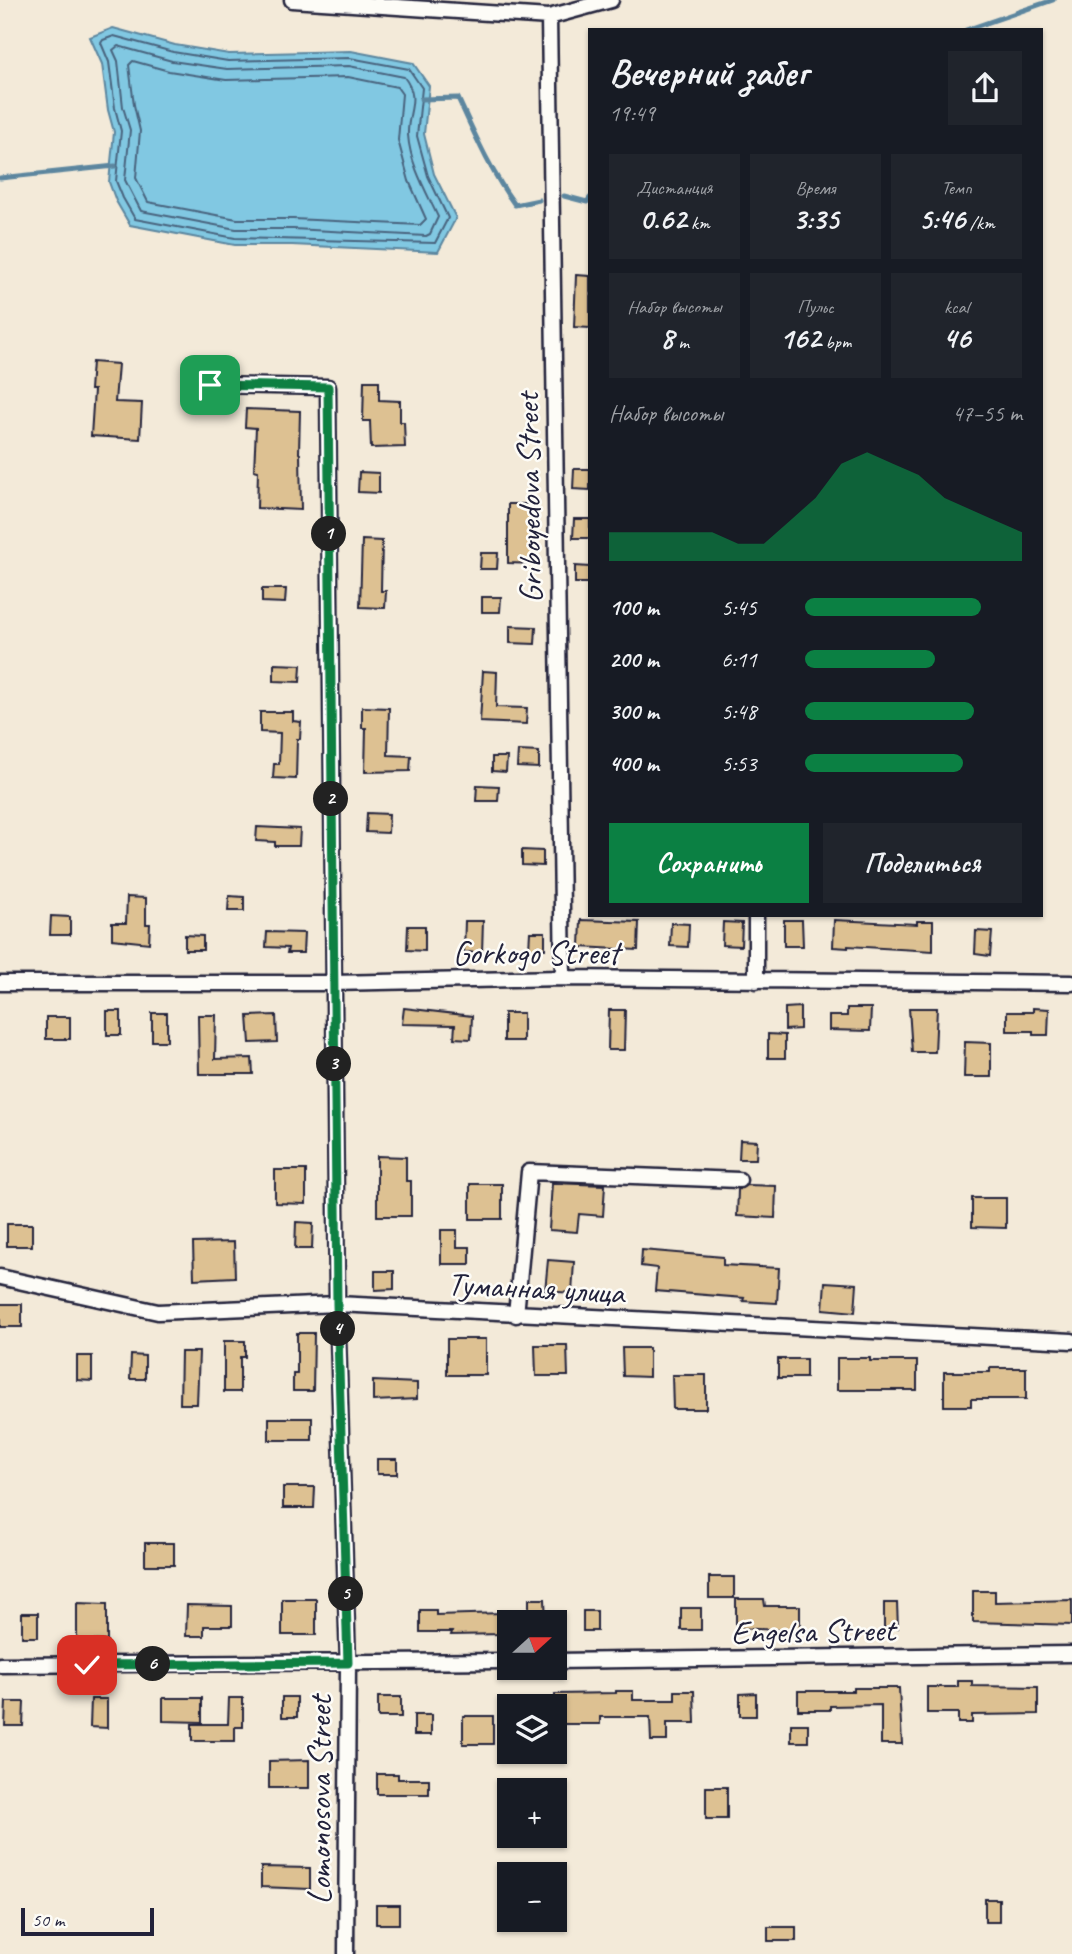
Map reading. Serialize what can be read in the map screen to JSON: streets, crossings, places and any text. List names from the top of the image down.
{
  "streets": {
    "street": [
      "Griboyedova Street",
      "Gorkogo Street",
      "Туманная улица",
      "Engelsa Street",
      "Lomonosova Street"
    ]
  },
  "crossings": [
    ["Griboyedova Street", "Gorkogo Street"],
    ["Gorkogo Street", "Lomonosova Street"],
    ["Туманная улица", "Lomonosova Street"]
  ],
  "scale_bar": "50 m",
  "north": "right",
  "page": {
    "heading": ["Вечерний забег", "19:49"],
    "stats": [
      ["Дистанция", "0.62 km"],
      ["Время", "3:35"],
      ["Темп", "5:46 /km"],
      ["Набор высоты", "8 m"],
      ["Пульс", "162 bpm"],
      ["kcal", "46"]
    ],
    "chart": ["Набор высоты", "47–55 m"],
    "pins": [
      "1",
      "2",
      "3",
      "4",
      "5",
      "6"
    ],
    "list": [
      {
        "name": "100 m",
        "note": "5:45"
      },
      {
        "name": "200 m",
        "note": "6:11"
      },
      {
        "name": "300 m",
        "note": "5:48"
      },
      {
        "name": "400 m",
        "note": "5:53"
      }
    ],
    "buttons": ["Сохранить", "Поделиться"],
    "map_buttons": ["+", "−"],
    "scale": "50 m"
  }
}
